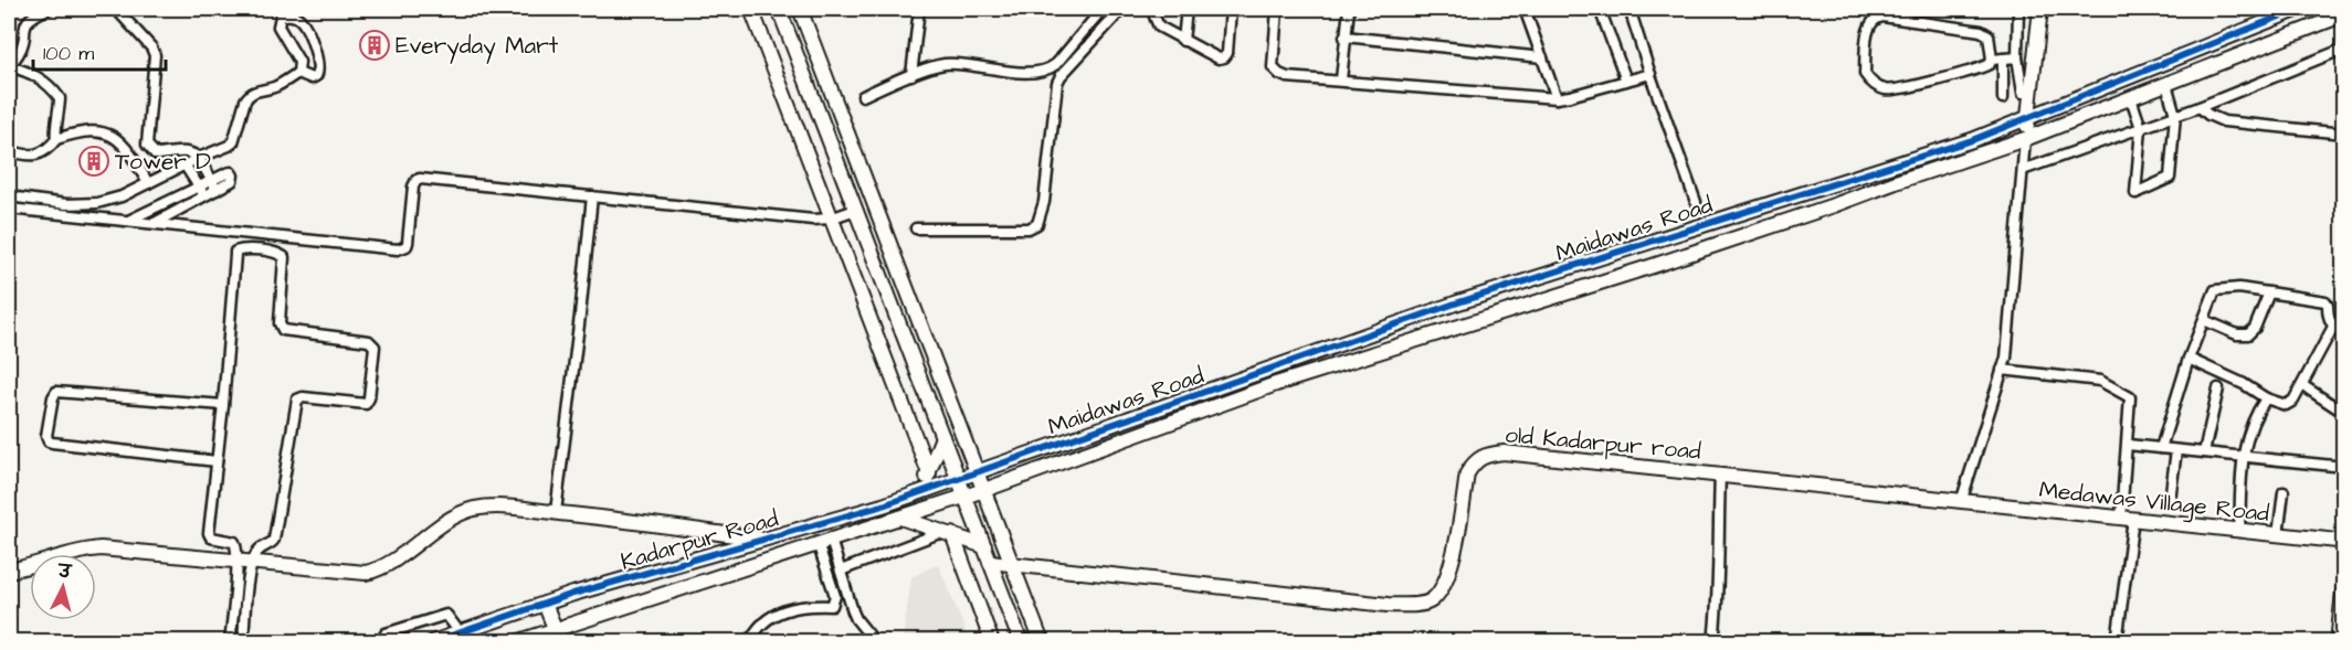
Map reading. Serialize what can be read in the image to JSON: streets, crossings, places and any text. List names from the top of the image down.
{
  "streets": {
    "street": [
      "Maidawas Road",
      "old Kadarpur road",
      "Medawas Village Road",
      "Kadarpur Road"
    ]
  },
  "crossings": [
    ["Maidawas Road", "Kadarpur Road"],
    ["old Kadarpur road", "Medawas Village Road"]
  ],
  "places": {
    "building": ["Everyday Mart", "Tower D"]
  },
  "scale_bar": "100 m",
  "north": "top"
}
